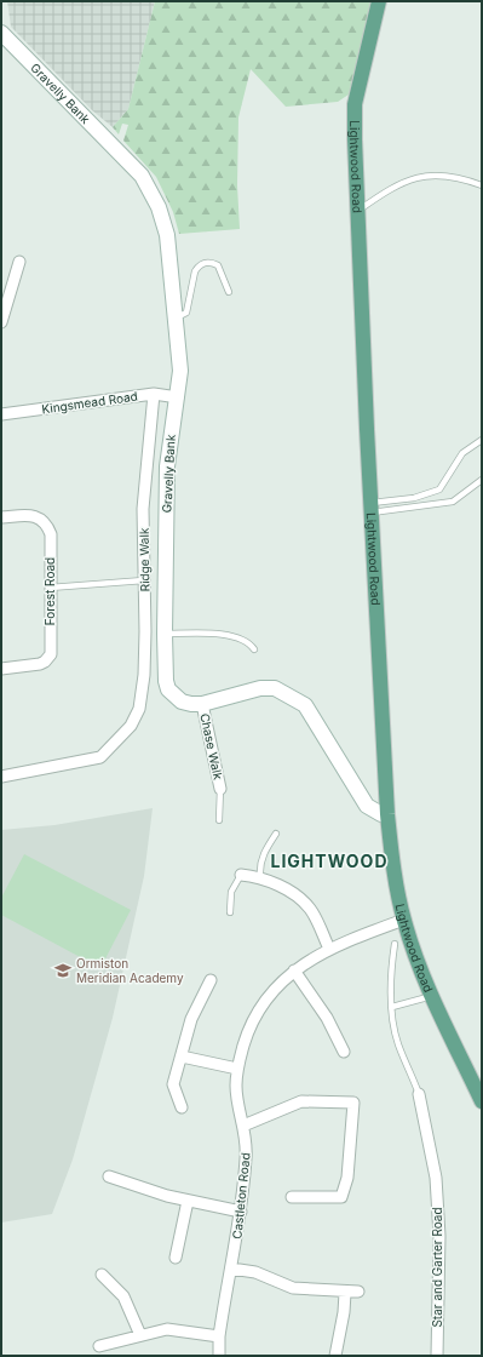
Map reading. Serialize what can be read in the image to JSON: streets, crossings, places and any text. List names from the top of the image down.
{
  "streets": {
    "main road": ["Lightwood Road"],
    "street": [
      "Gravelly Bank",
      "Kingsmead Road",
      "Ridge Walk",
      "Forest Road",
      "Chase Walk",
      "Castleton Road",
      "Star and Garter Road"
    ]
  },
  "crossings": [
    ["Gravelly Bank", "Lightwood Road"],
    ["Gravelly Bank", "Kingsmead Road"],
    ["Gravelly Bank", "Chase Walk"],
    ["Lightwood Road", "Castleton Road"],
    ["Kingsmead Road", "Ridge Walk"]
  ],
  "districts": ["LIGHTWOOD"],
  "places": {
    "school or university": ["Ormiston Meridian Academy"]
  }
}
